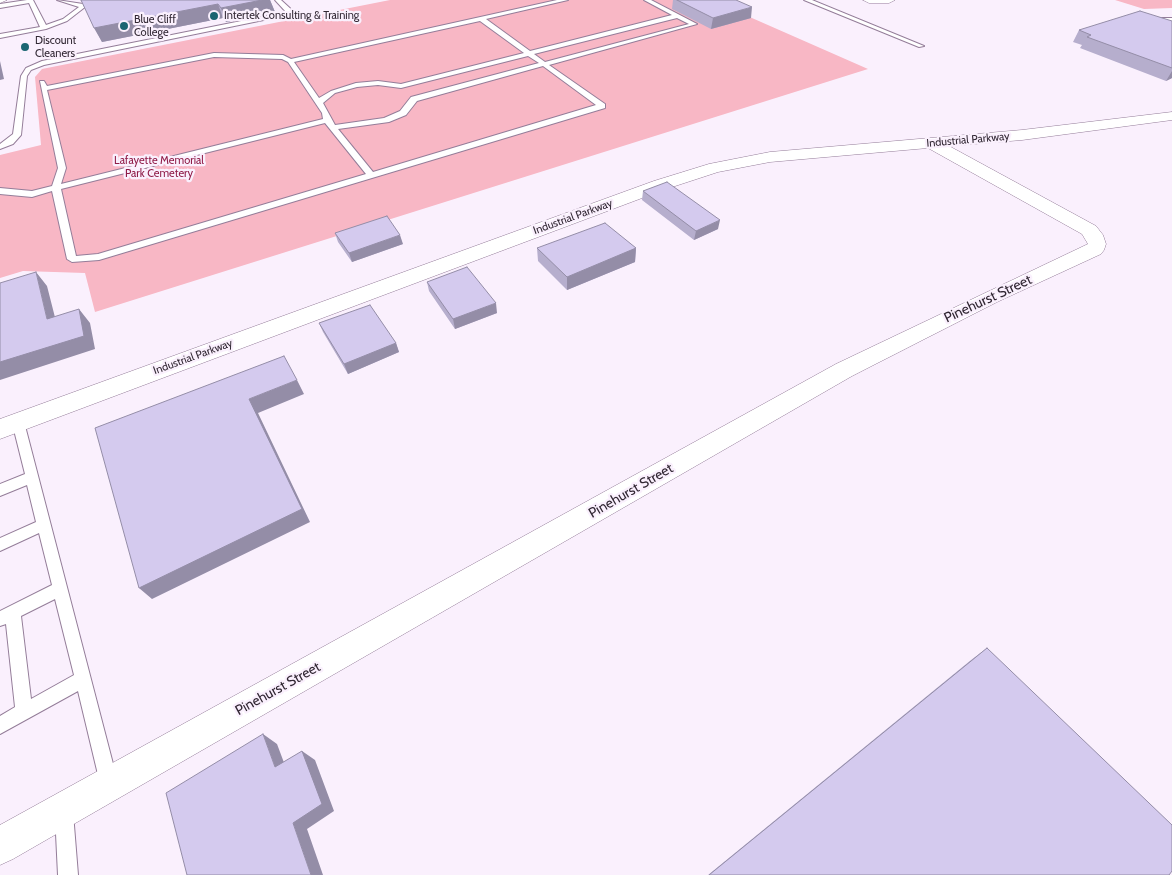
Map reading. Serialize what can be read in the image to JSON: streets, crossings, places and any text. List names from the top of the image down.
{
  "streets": {
    "street": ["Industrial Parkway", "Pinehurst Street"]
  },
  "crossings": [
    ["Industrial Parkway", "Pinehurst Street"]
  ],
  "parks": ["Lafayette Memorial Park Cemetery"],
  "places": ["Intertek Consulting & Training", "Blue Cliff College", "Discount Cleaners"]
}
